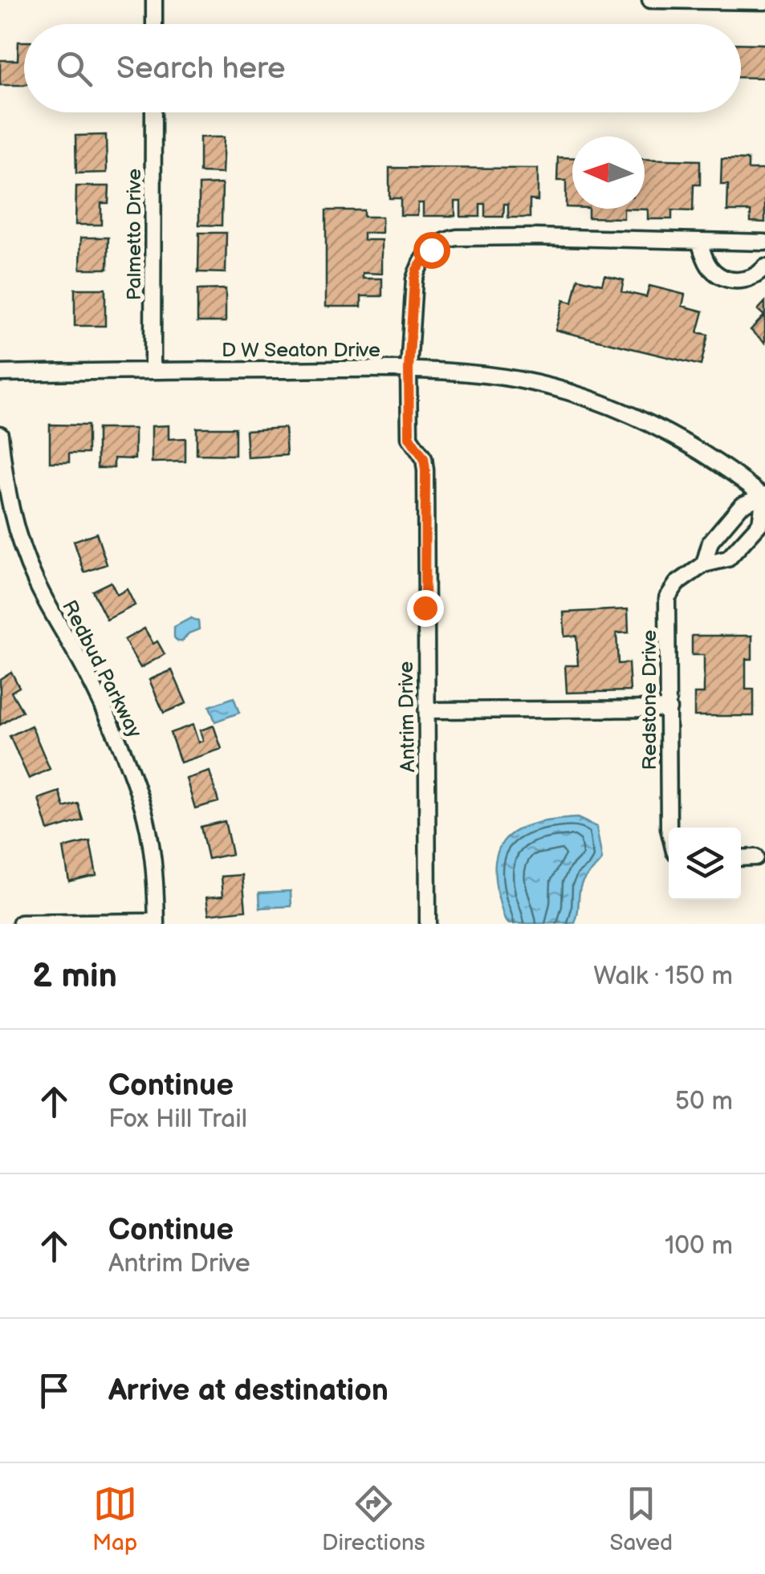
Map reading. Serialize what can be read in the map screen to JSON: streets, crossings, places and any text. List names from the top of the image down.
{
  "streets": {
    "street": [
      "Palmetto Drive",
      "D W Seaton Drive",
      "Redbud Parkway",
      "Redstone Drive",
      "Antrim Drive"
    ]
  },
  "crossings": [
    ["Palmetto Drive", "D W Seaton Drive"],
    ["D W Seaton Drive", "Redstone Drive"],
    ["D W Seaton Drive", "Antrim Drive"]
  ],
  "north": "left",
  "page": {
    "search": "Search here",
    "heading": ["2 min", "Walk · 150 m"],
    "list": [
      ["Continue", "Fox Hill Trail", "50 m"],
      ["Continue", "Antrim Drive", "100 m"],
      "Arrive at destination"
    ],
    "nav": ["Map", "Directions", "Saved"]
  }
}
